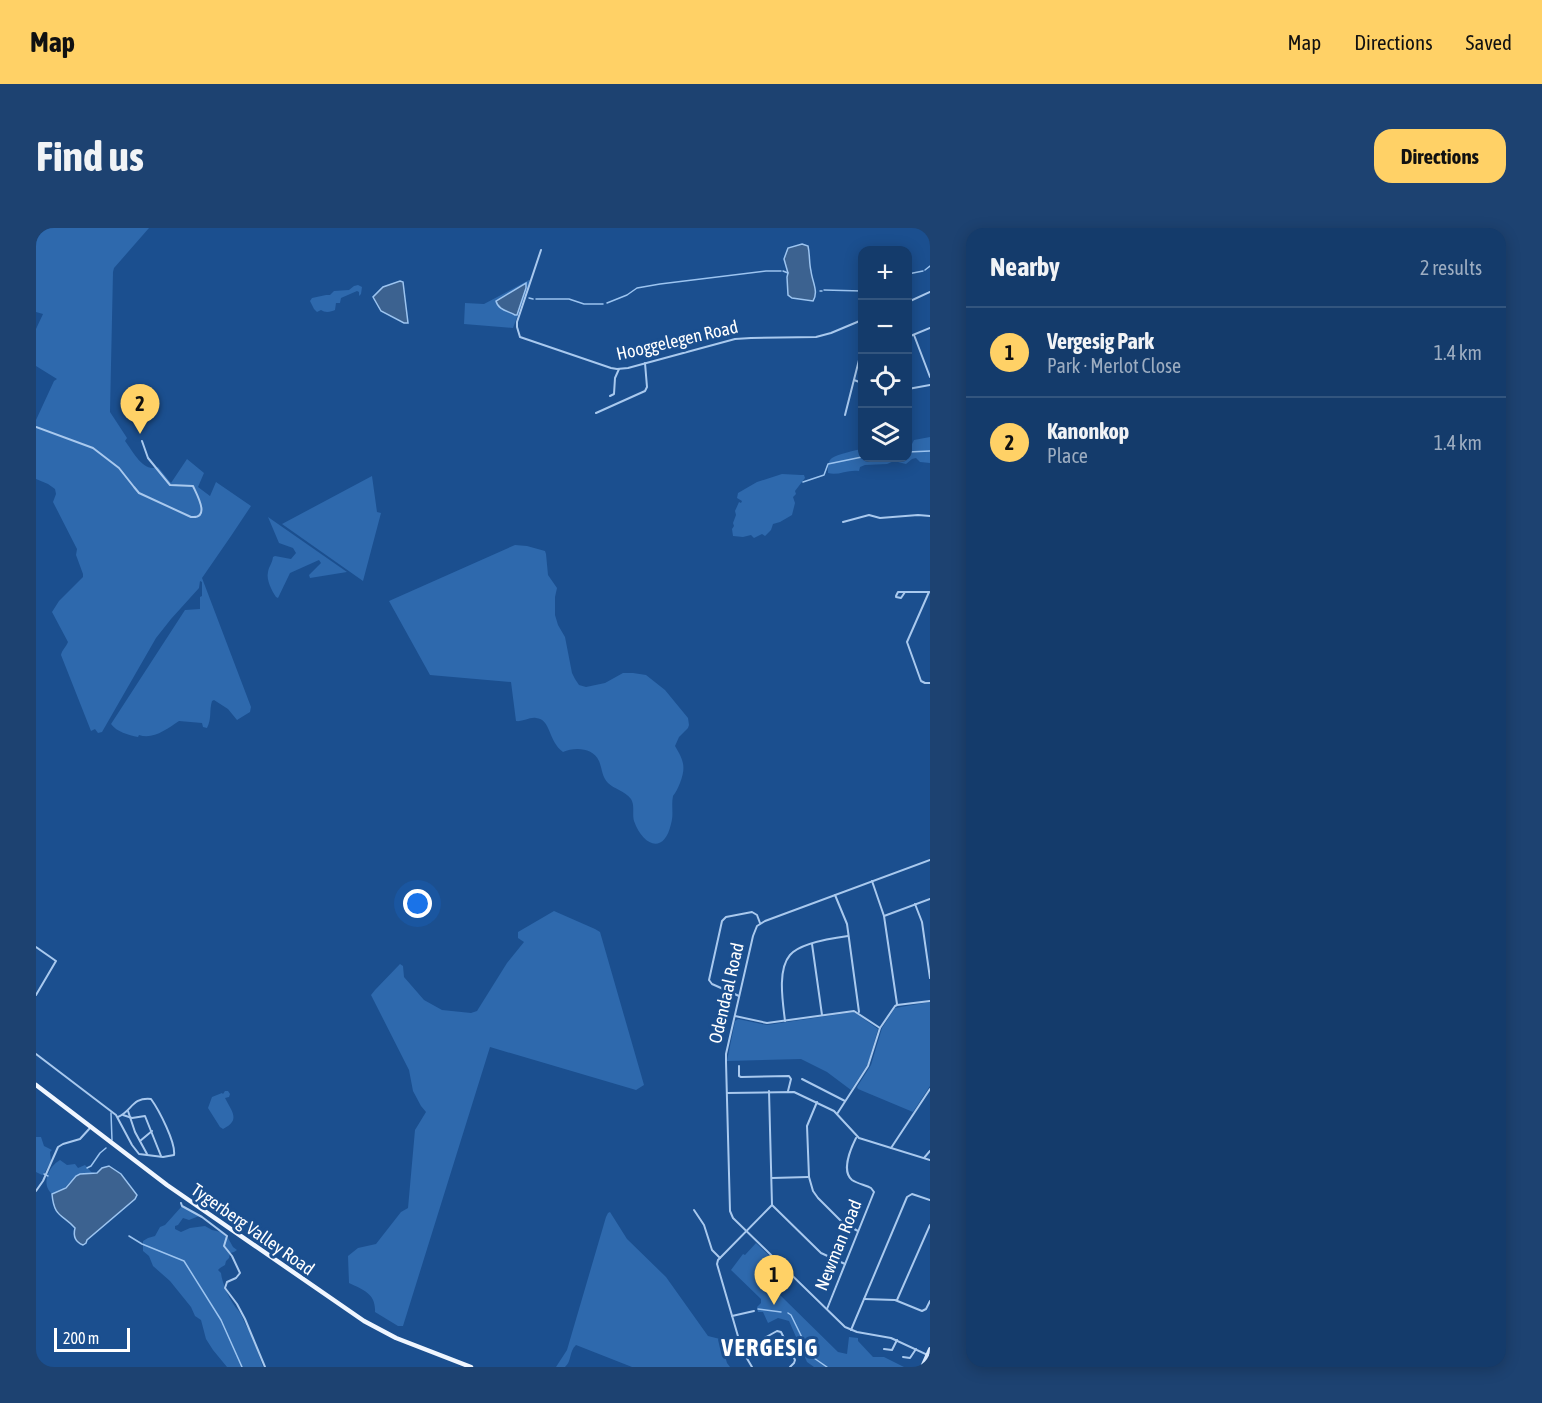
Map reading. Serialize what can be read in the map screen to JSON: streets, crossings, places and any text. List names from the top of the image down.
{
  "streets": {
    "main road": ["Tygerberg Valley Road"],
    "street": ["Hooggelegen Road", "Odendaal Road", "Newman Road"]
  },
  "districts": ["VERGESIG"],
  "scale_bar": "200 m",
  "page": {
    "header": "Map",
    "nav": ["Map", "Directions", "Saved"],
    "buttons": "Directions",
    "title": "Find us",
    "heading": ["Nearby", "2 results"],
    "map_buttons": ["+", "−"],
    "list": [
      {
        "mark": "1",
        "name": "Vergesig Park",
        "note": "Park · Merlot Close",
        "value": "1.4 km"
      },
      {
        "mark": "2",
        "name": "Kanonkop",
        "note": "Place",
        "value": "1.4 km"
      }
    ],
    "pins": ["2", "1"],
    "scale": "200 m"
  }
}
